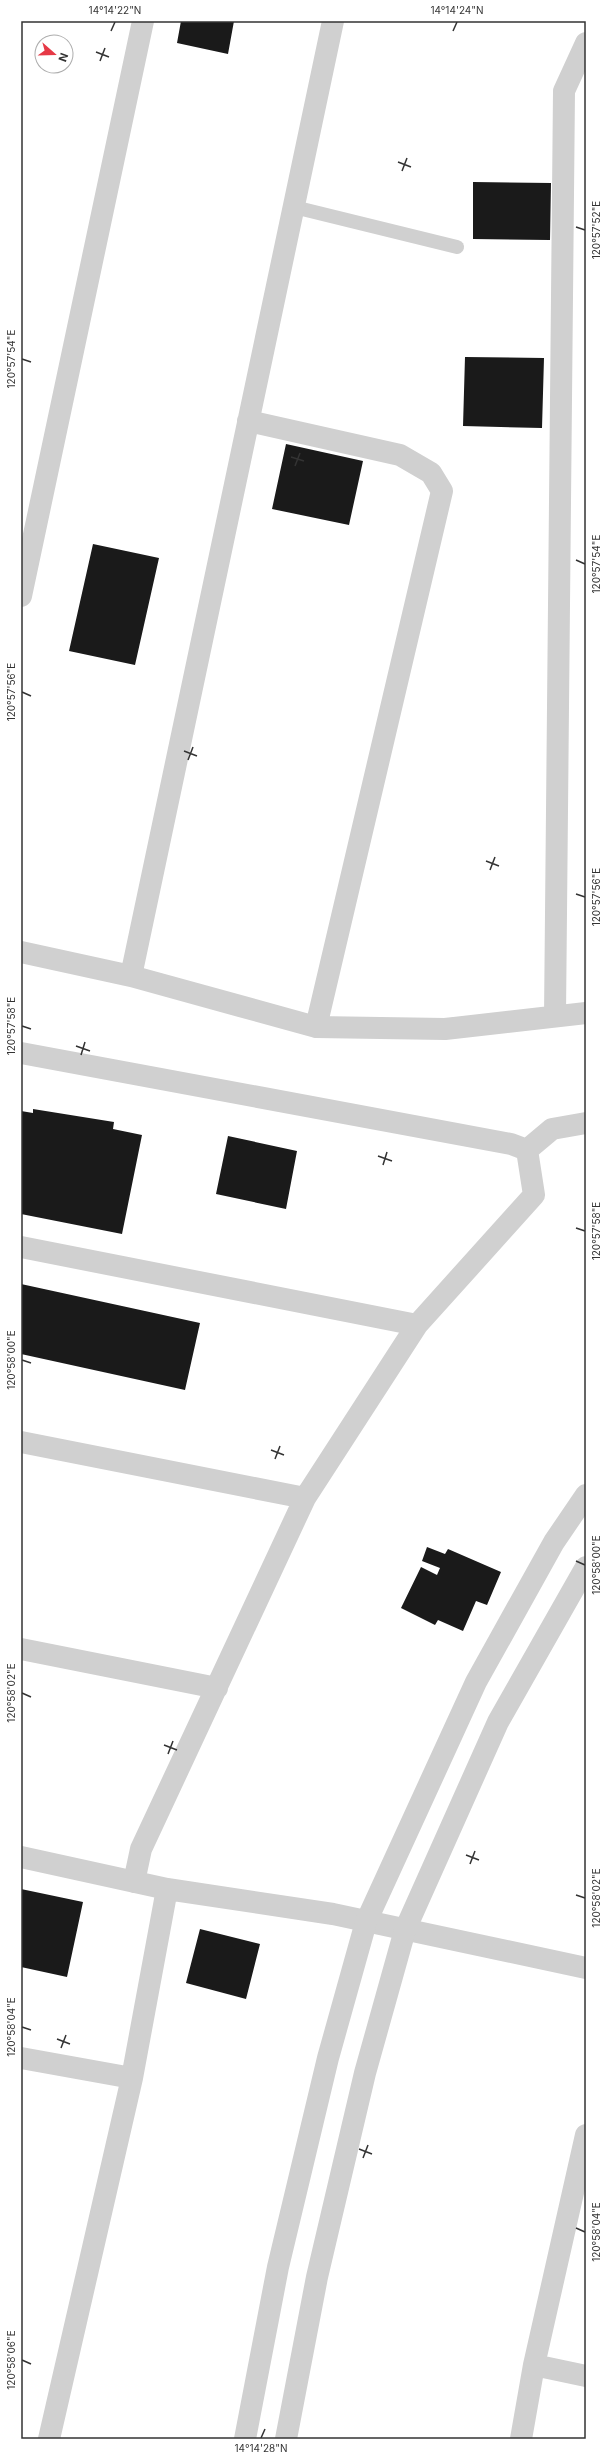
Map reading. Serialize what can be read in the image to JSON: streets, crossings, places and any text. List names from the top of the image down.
{
  "north": "right",
  "coordinates": [
    "14°14'22\"N",
    "14°14'24\"N",
    "120°57'52\"E",
    "120°57'54\"E",
    "120°57'56\"E",
    "120°57'58\"E",
    "120°58'00\"E",
    "120°58'02\"E",
    "120°58'04\"E",
    "120°58'06\"E",
    "14°14'28\"N"
  ]
}
